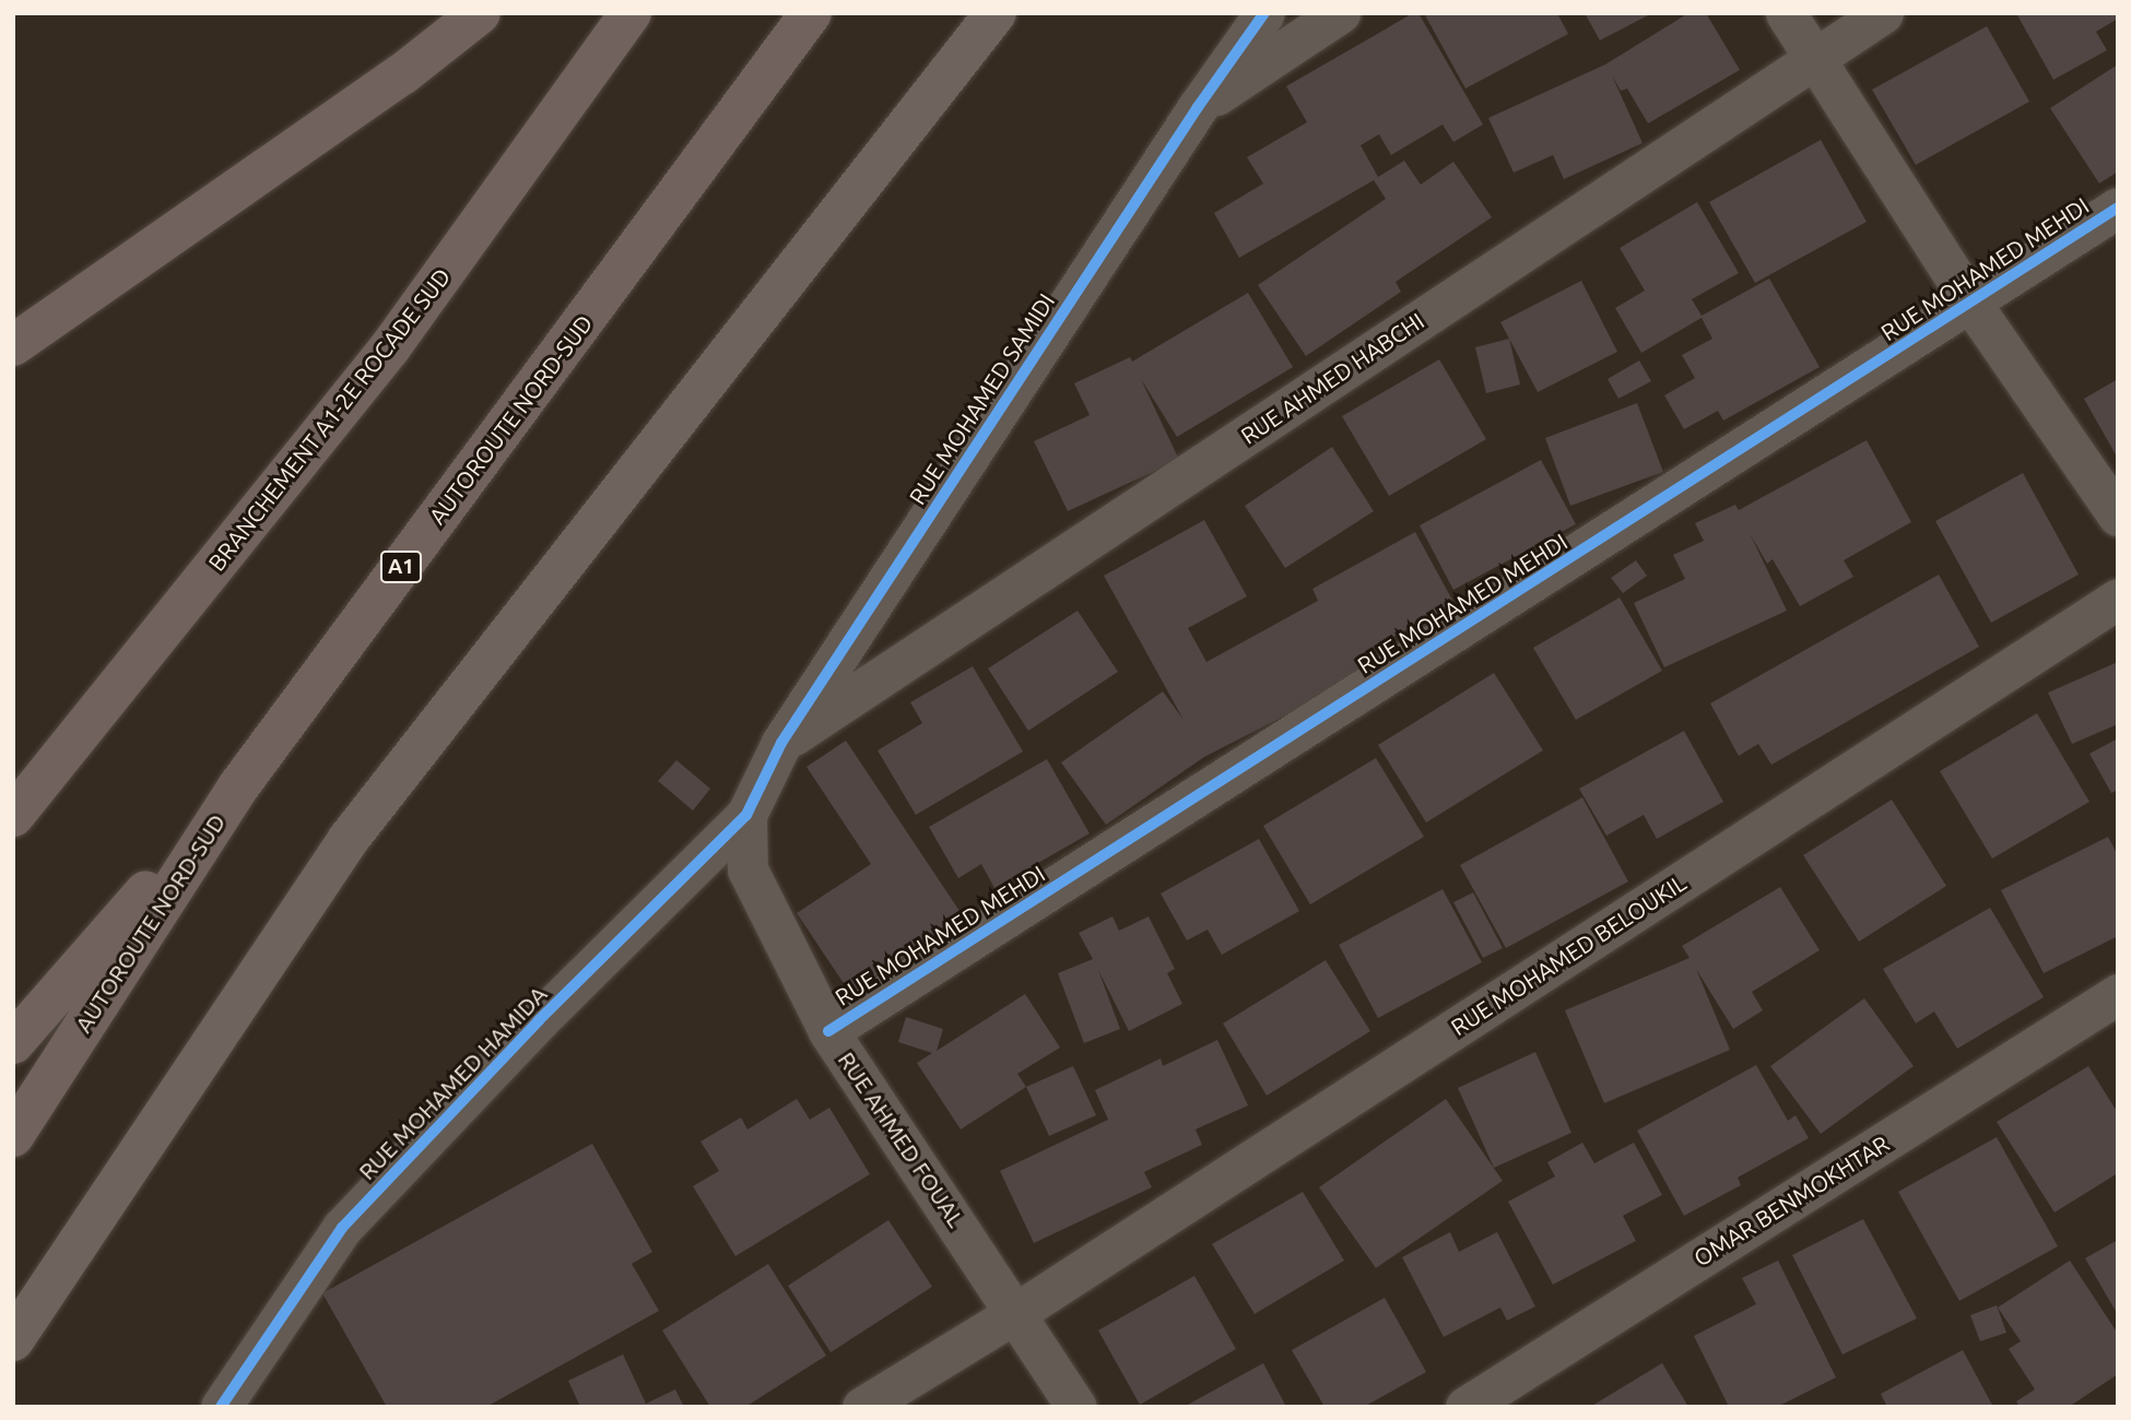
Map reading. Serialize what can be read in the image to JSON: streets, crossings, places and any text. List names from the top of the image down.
{
  "streets": {
    "highway": ["BRANCHEMENT A1-2E ROCADE SUD", "AUTOROUTE NORD-SUD", "A1"],
    "street": [
      "RUE MOHAMED MEHDI",
      "RUE AHMED HABCHI",
      "RUE MOHAMED SAMIDI",
      "RUE MOHAMED BELOUKIL",
      "RUE MOHAMED HAMIDA",
      "RUE AHMED FOUAL",
      "OMAR BENMOKHTAR"
    ]
  },
  "crossings": [
    ["RUE MOHAMED MEHDI", "RUE AHMED FOUAL"],
    ["RUE AHMED HABCHI", "RUE MOHAMED SAMIDI"],
    ["RUE MOHAMED SAMIDI", "RUE MOHAMED HAMIDA"],
    ["RUE MOHAMED SAMIDI", "RUE AHMED FOUAL"],
    ["RUE MOHAMED BELOUKIL", "RUE AHMED FOUAL"],
    ["RUE MOHAMED HAMIDA", "RUE AHMED FOUAL"]
  ]
}
